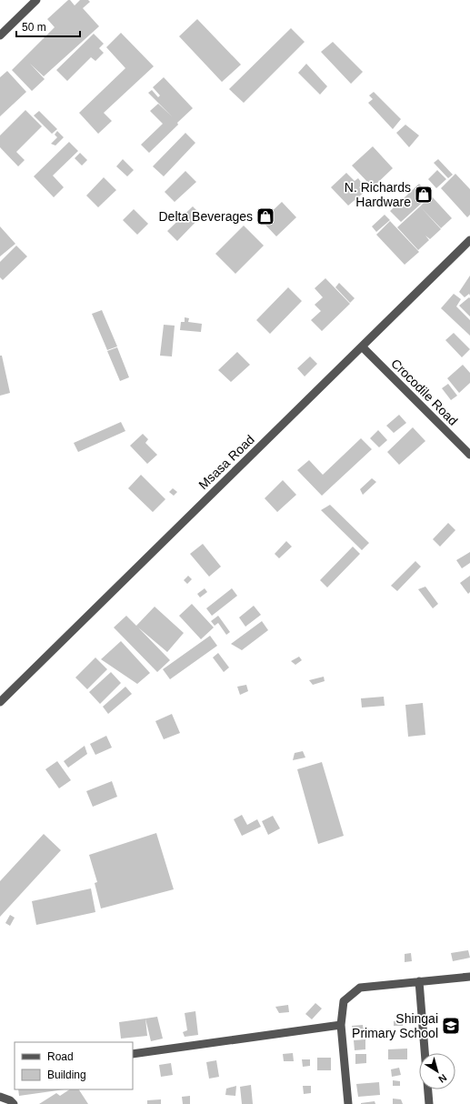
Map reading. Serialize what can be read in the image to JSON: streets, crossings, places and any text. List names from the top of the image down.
{
  "streets": {
    "street": ["Crocodile Road", "Msasa Road"]
  },
  "crossings": [
    ["Crocodile Road", "Msasa Road"]
  ],
  "places": {
    "shop": ["N. Richards Hardware", "Delta Beverages"],
    "school or university": ["Shingai Primary School"]
  },
  "legend": ["Road", "Building"],
  "scale_bar": "50 m",
  "north": "bottom right"
}
